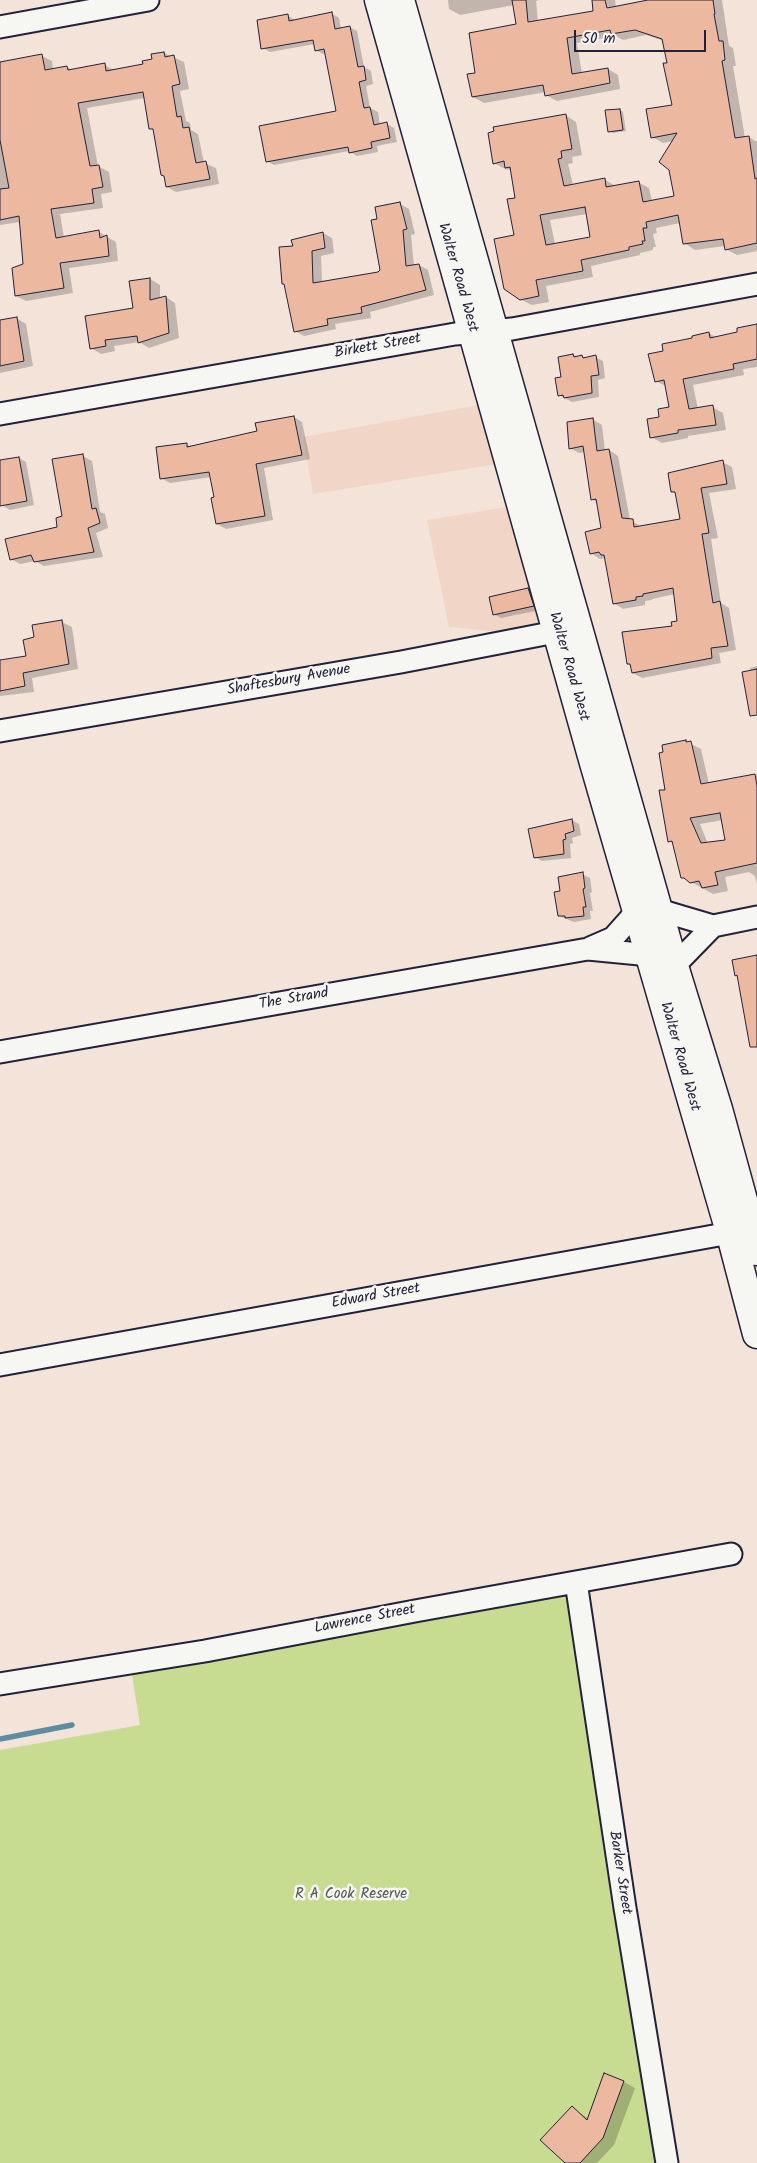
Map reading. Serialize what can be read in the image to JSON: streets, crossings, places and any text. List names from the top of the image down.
{
  "streets": {
    "main road": ["Walter Road West"],
    "street": [
      "Birkett Street",
      "Shaftesbury Avenue",
      "The Strand",
      "Edward Street",
      "Lawrence Street",
      "Barker Street"
    ]
  },
  "crossings": [
    ["Walter Road West", "Birkett Street"],
    ["Walter Road West", "Shaftesbury Avenue"],
    ["Walter Road West", "The Strand"],
    ["Walter Road West", "Edward Street"],
    ["Lawrence Street", "Barker Street"]
  ],
  "parks": ["R A Cook Reserve"],
  "scale_bar": "50 m"
}
